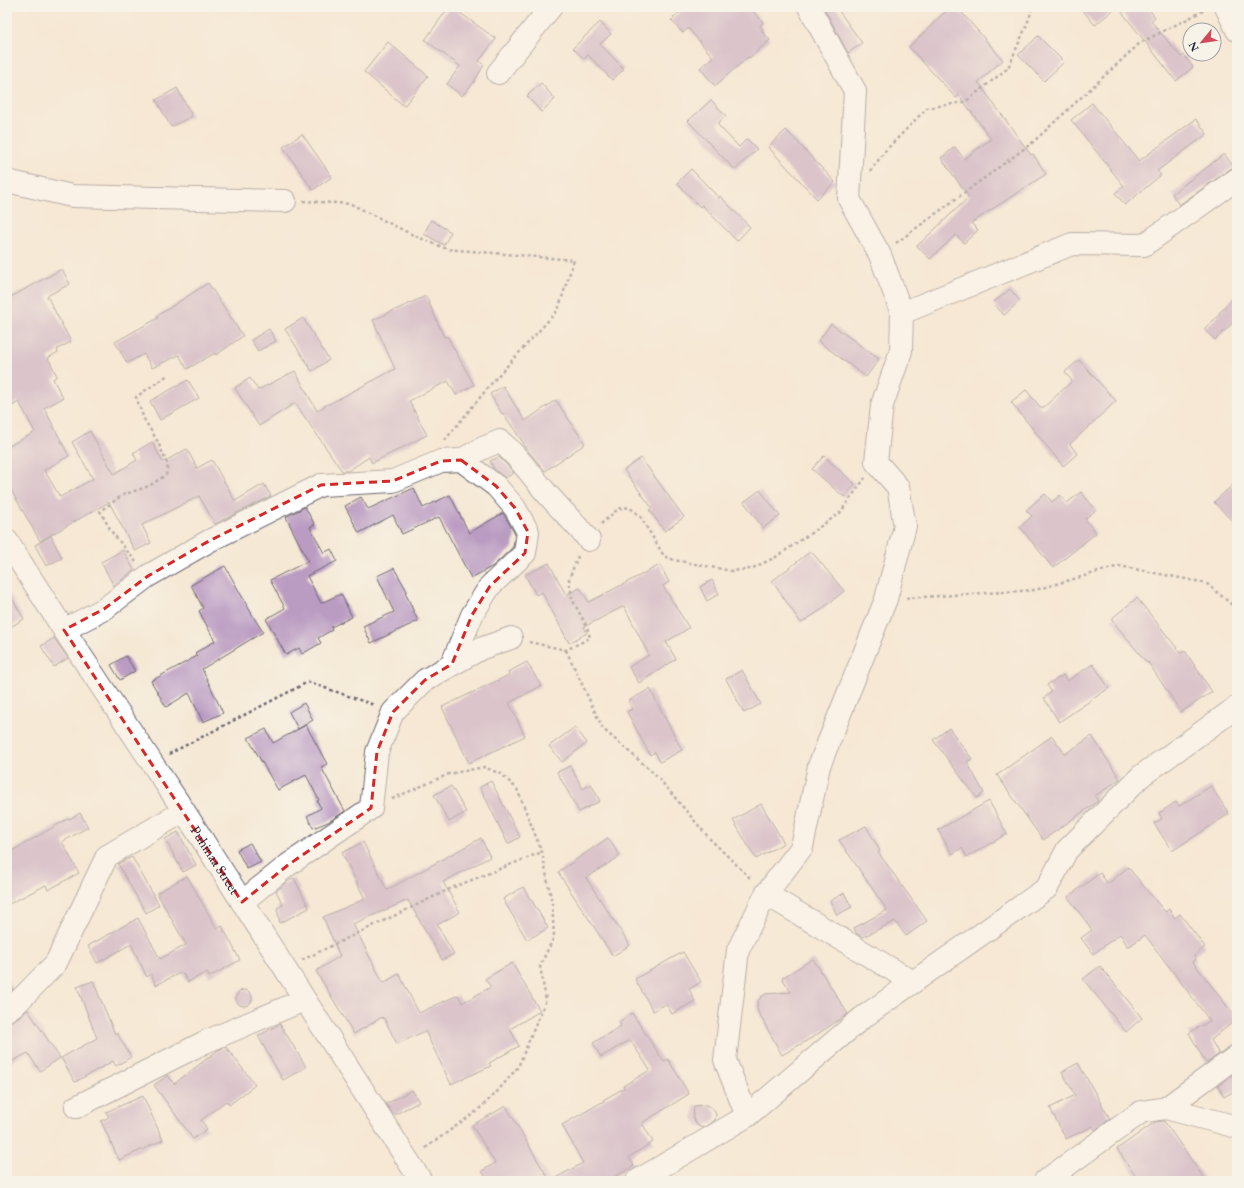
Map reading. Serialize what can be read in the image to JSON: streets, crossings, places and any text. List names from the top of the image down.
{
  "streets": {
    "street": ["Puhinaa Street"]
  },
  "north": "bottom left"
}
